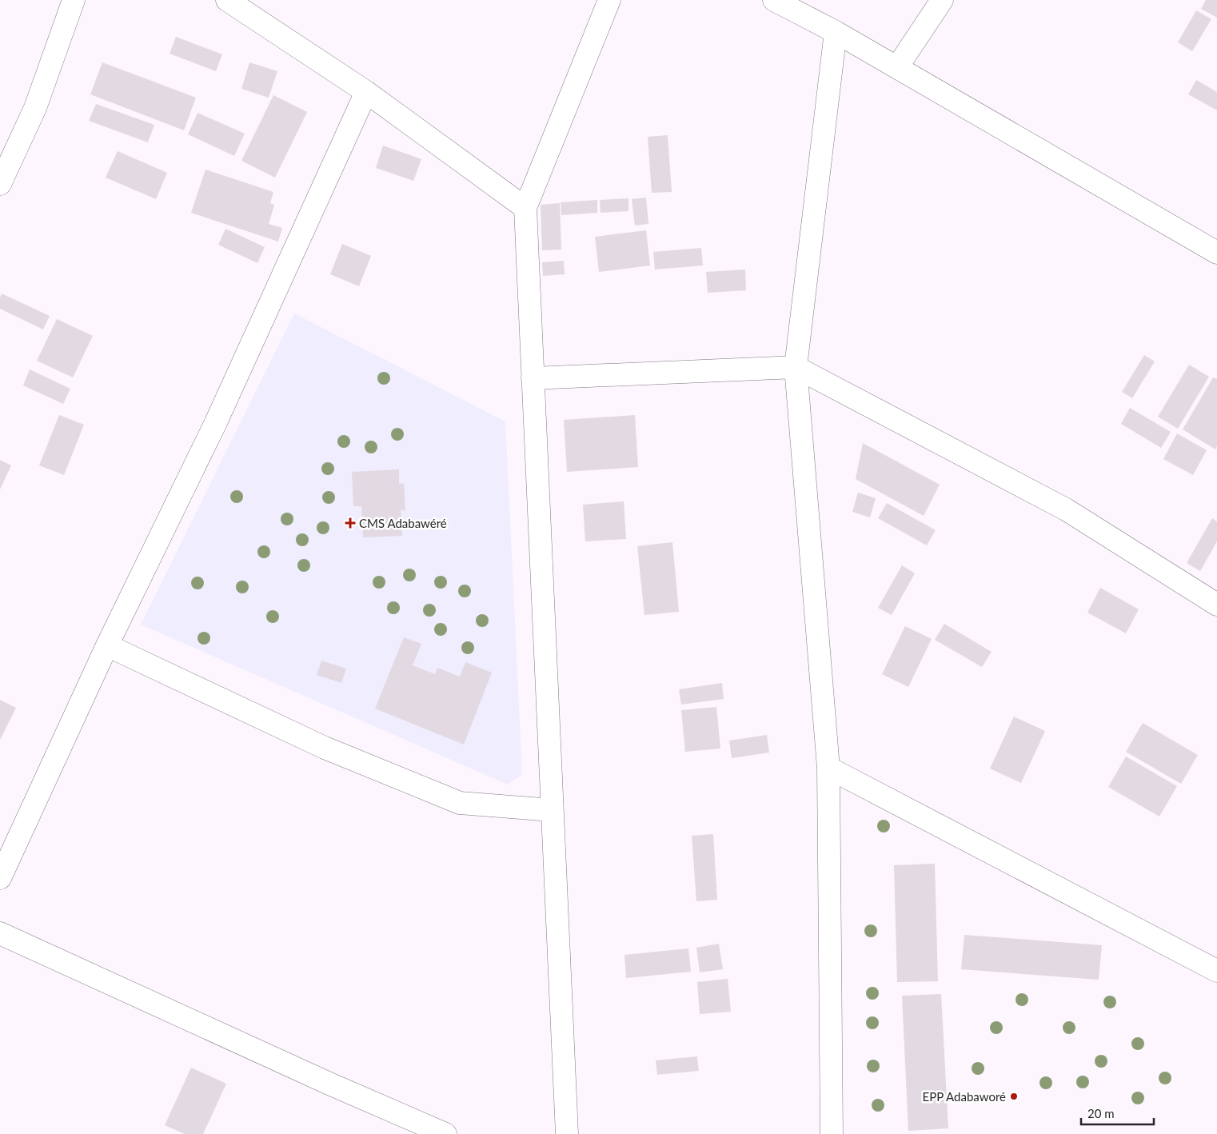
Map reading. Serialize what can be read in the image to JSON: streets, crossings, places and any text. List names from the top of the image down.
{
  "places": {
    "health": ["CMS Adabawéré"],
    "other": ["EPP Adabaworé"]
  },
  "scale_bar": "20 m"
}
